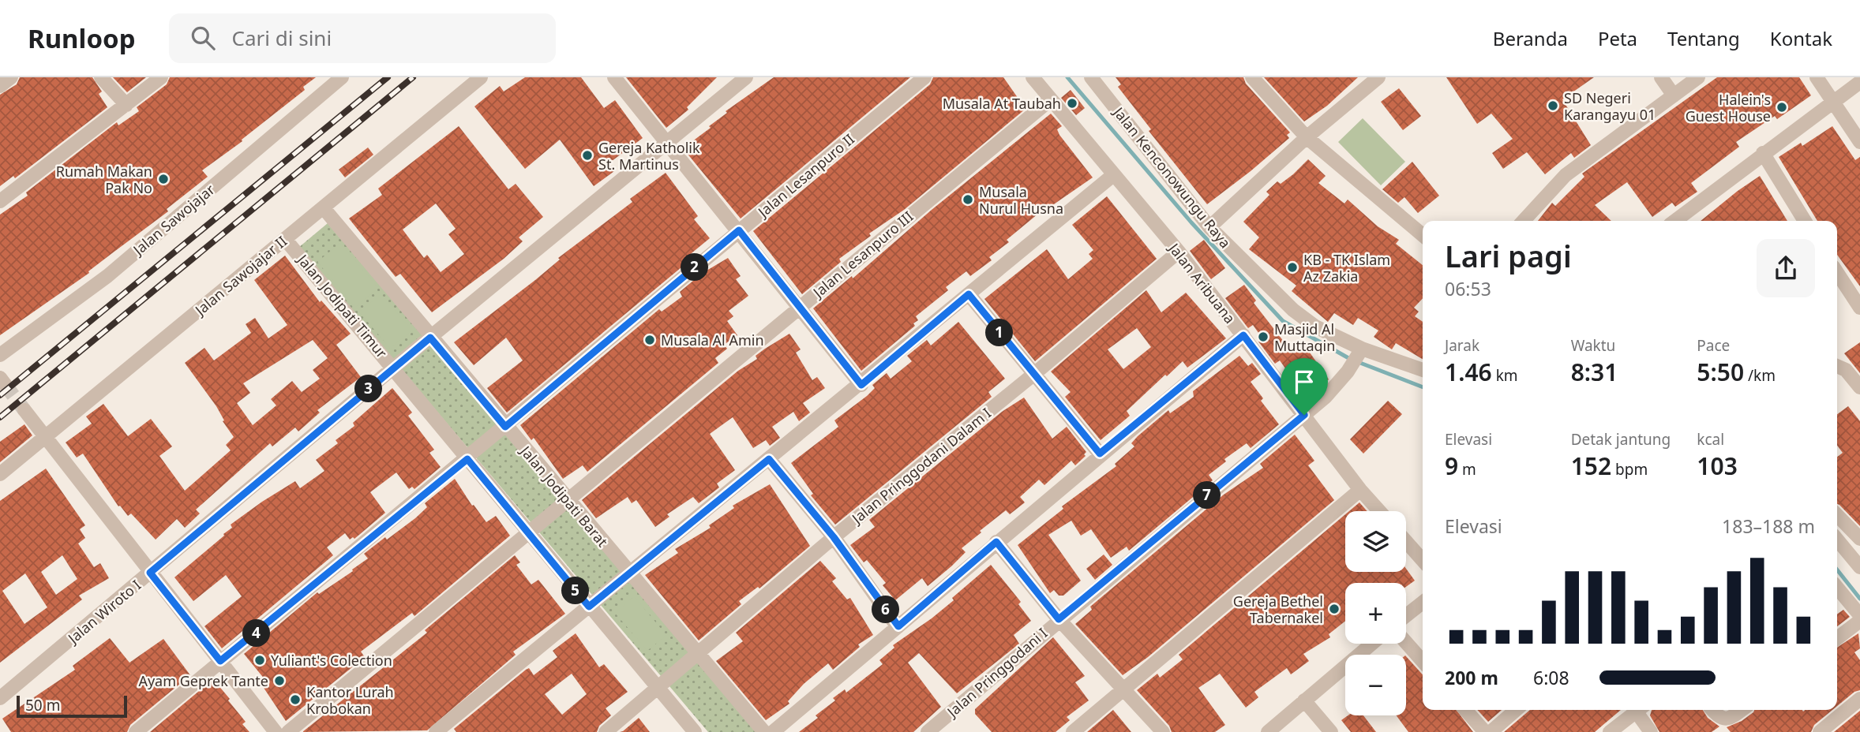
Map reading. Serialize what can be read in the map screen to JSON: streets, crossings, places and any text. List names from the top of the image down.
{
  "streets": {
    "street": [
      "Jalan Lesanpuro II",
      "Jalan Kenconowungu Raya",
      "Jalan Sawojajar",
      "Jalan Lesanpuro III",
      "Jalan Sawojajar II",
      "Jalan Aribuana",
      "Jalan Jodipati Timur",
      "Jalan Pringgodani Dalam I",
      "Jalan Jodipati Barat",
      "Jalan Wiroto I",
      "Jalan Pringgodani I"
    ]
  },
  "crossings": [
    ["Jalan Lesanpuro II", "Jalan Jodipati Timur"],
    ["Jalan Lesanpuro II", "Jalan Jodipati Barat"],
    ["Jalan Kenconowungu Raya", "Jalan Pringgodani I"],
    ["Jalan Lesanpuro III", "Jalan Aribuana"],
    ["Jalan Lesanpuro III", "Jalan Jodipati Timur"],
    ["Jalan Lesanpuro III", "Jalan Jodipati Barat"],
    ["Jalan Sawojajar II", "Jalan Jodipati Timur"],
    ["Jalan Sawojajar II", "Jalan Jodipati Barat"],
    ["Jalan Aribuana", "Jalan Pringgodani Dalam I"],
    ["Jalan Aribuana", "Jalan Pringgodani I"],
    ["Jalan Jodipati Timur", "Jalan Pringgodani Dalam I"],
    ["Jalan Jodipati Timur", "Jalan Wiroto I"],
    ["Jalan Pringgodani Dalam I", "Jalan Jodipati Barat"],
    ["Jalan Jodipati Barat", "Jalan Wiroto I"]
  ],
  "places": [
    "Musala At Taubah",
    "SD Negeri Karangayu 01",
    "Halein's Guest House",
    "Gereja Katholik St. Martinus",
    "Rumah Makan Pak No",
    "Musala Nurul Husna",
    "KB - TK Islam Az Zakia",
    "Masjid Al Muttaqin",
    "Musala Al Amin",
    "Gereja Bethel Tabernakel",
    "Yuliant's Colection",
    "Ayam Geprek Tante",
    "Kantor Lurah Krobokan"
  ],
  "scale_bar": "50 m",
  "page": {
    "header": "Runloop",
    "search": "Cari di sini",
    "nav": [
      "Beranda",
      "Peta",
      "Tentang",
      "Kontak"
    ],
    "heading": ["Lari pagi", "06:53"],
    "pins": [
      "2",
      "1",
      "3",
      "7",
      "5",
      "6",
      "4"
    ],
    "stats": [
      ["Jarak", "1.46 km"],
      ["Waktu", "8:31"],
      ["Pace", "5:50 /km"],
      ["Elevasi", "9 m"],
      ["Detak jantung", "152 bpm"],
      ["kcal", "103"]
    ],
    "chart": ["Elevasi", "183–188 m"],
    "map_buttons": ["+", "−"],
    "list": [
      {
        "name": "200 m",
        "note": "6:08"
      }
    ],
    "scale": "50 m"
  }
}
